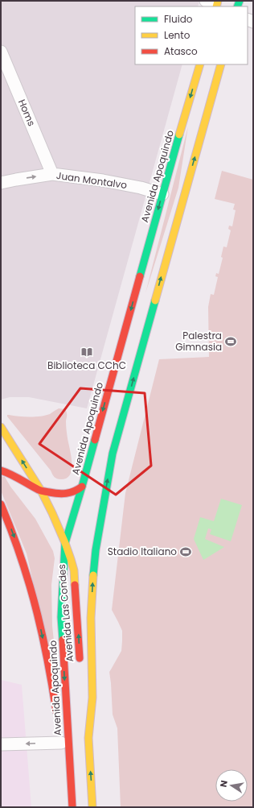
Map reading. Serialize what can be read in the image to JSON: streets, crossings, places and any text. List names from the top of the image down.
{
  "streets": {
    "main road": ["Avenida Apoquindo", "Avenida Las Condes"],
    "street": ["Homs", "Juan Montalvo"]
  },
  "crossings": [
    ["Homs", "Juan Montalvo"],
    ["Avenida Apoquindo", "Juan Montalvo"],
    ["Avenida Apoquindo", "Avenida Las Condes"]
  ],
  "places": {
    "sports": ["Palestra Gimnasia", "Stadio Italiano"],
    "library": ["Biblioteca CChC"]
  },
  "legend": ["Fluido", "Lento", "Atasco"],
  "north": "left"
}
